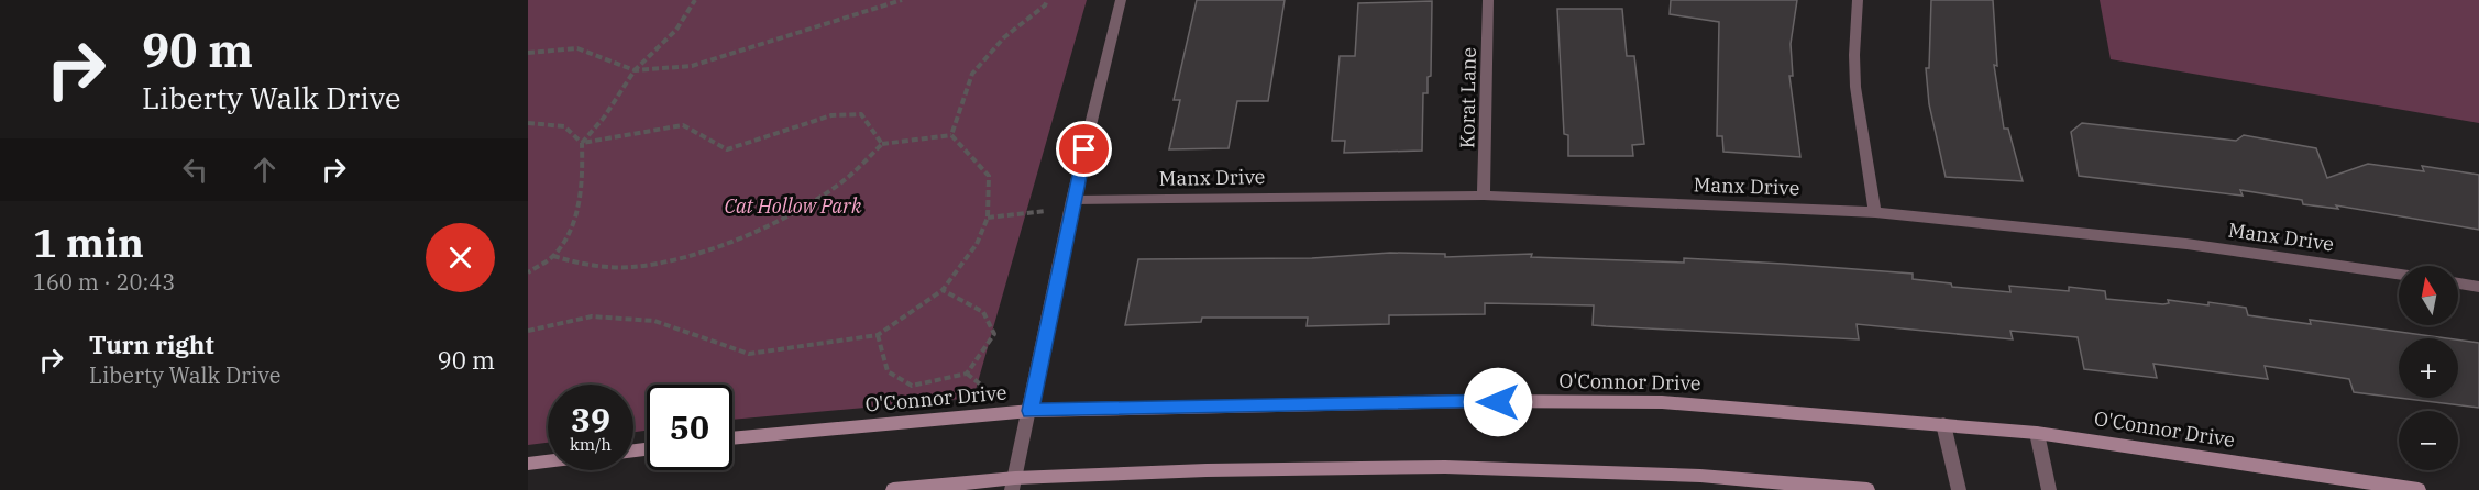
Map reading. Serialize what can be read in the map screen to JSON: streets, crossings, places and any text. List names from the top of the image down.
{
  "streets": {
    "main road": ["O'Connor Drive"],
    "street": ["Korat Lane", "Manx Drive"]
  },
  "crossings": [
    ["Korat Lane", "Manx Drive"]
  ],
  "parks": ["Cat Hollow Park"],
  "north": "top",
  "page": {
    "turn": ["90 m", "Liberty Walk Drive"],
    "heading": ["1 min", "160 m · 20:43"],
    "map_buttons": ["+", "−"],
    "list": [
      {
        "name": "Turn right",
        "note": "Liberty Walk Drive",
        "value": "90 m"
      }
    ],
    "speed": "39 km/h",
    "limit": "50"
  }
}
